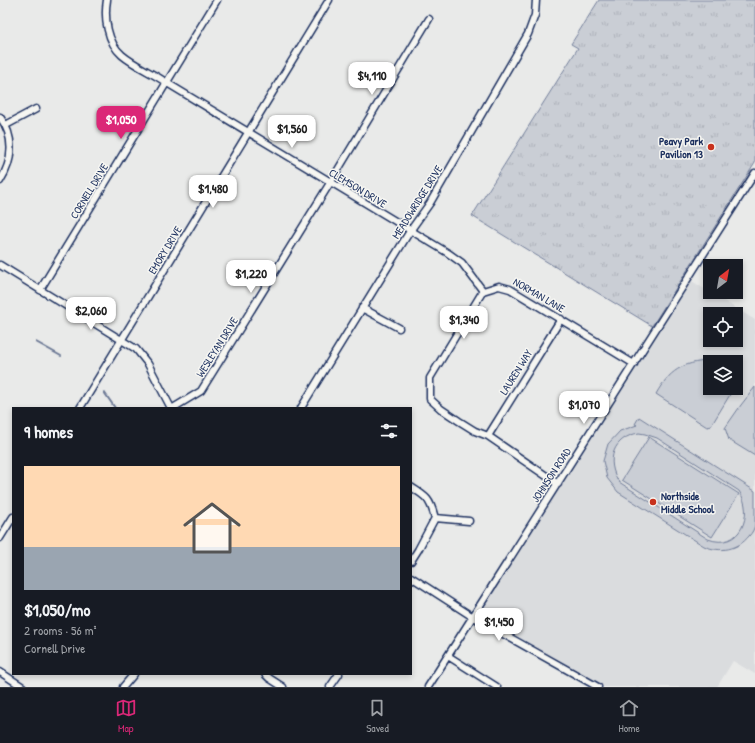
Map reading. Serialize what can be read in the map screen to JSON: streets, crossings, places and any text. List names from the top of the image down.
{
  "streets": {
    "street": [
      "CLEMSON DRIVE",
      "CORNELL DRIVE",
      "MEADOWRIDGE DRIVE",
      "EMORY DRIVE",
      "NORMAN LANE",
      "WESLEYAN DRIVE",
      "LAUREN WAY",
      "JOHNSON ROAD"
    ]
  },
  "crossings": [
    ["CLEMSON DRIVE", "CORNELL DRIVE"],
    ["CLEMSON DRIVE", "MEADOWRIDGE DRIVE"],
    ["CLEMSON DRIVE", "EMORY DRIVE"],
    ["CLEMSON DRIVE", "NORMAN LANE"],
    ["CLEMSON DRIVE", "WESLEYAN DRIVE"],
    ["NORMAN LANE", "LAUREN WAY"],
    ["NORMAN LANE", "JOHNSON ROAD"]
  ],
  "places": ["Peavy Park Pavilion 13", "Northside Middle School"],
  "north": "top right",
  "page": {
    "price": [
      "$4,110",
      "$1,050",
      "$1,560",
      "$1,480",
      "$1,220",
      "$2,060",
      "$1,340",
      "$1,070",
      "$1,450"
    ],
    "heading": "9 homes",
    "list": [
      {
        "name": "$1,050/mo",
        "note": "2 rooms · 56 m² · Cornell Drive"
      }
    ],
    "tabs": ["Map", "Saved", "Home"]
  }
}
